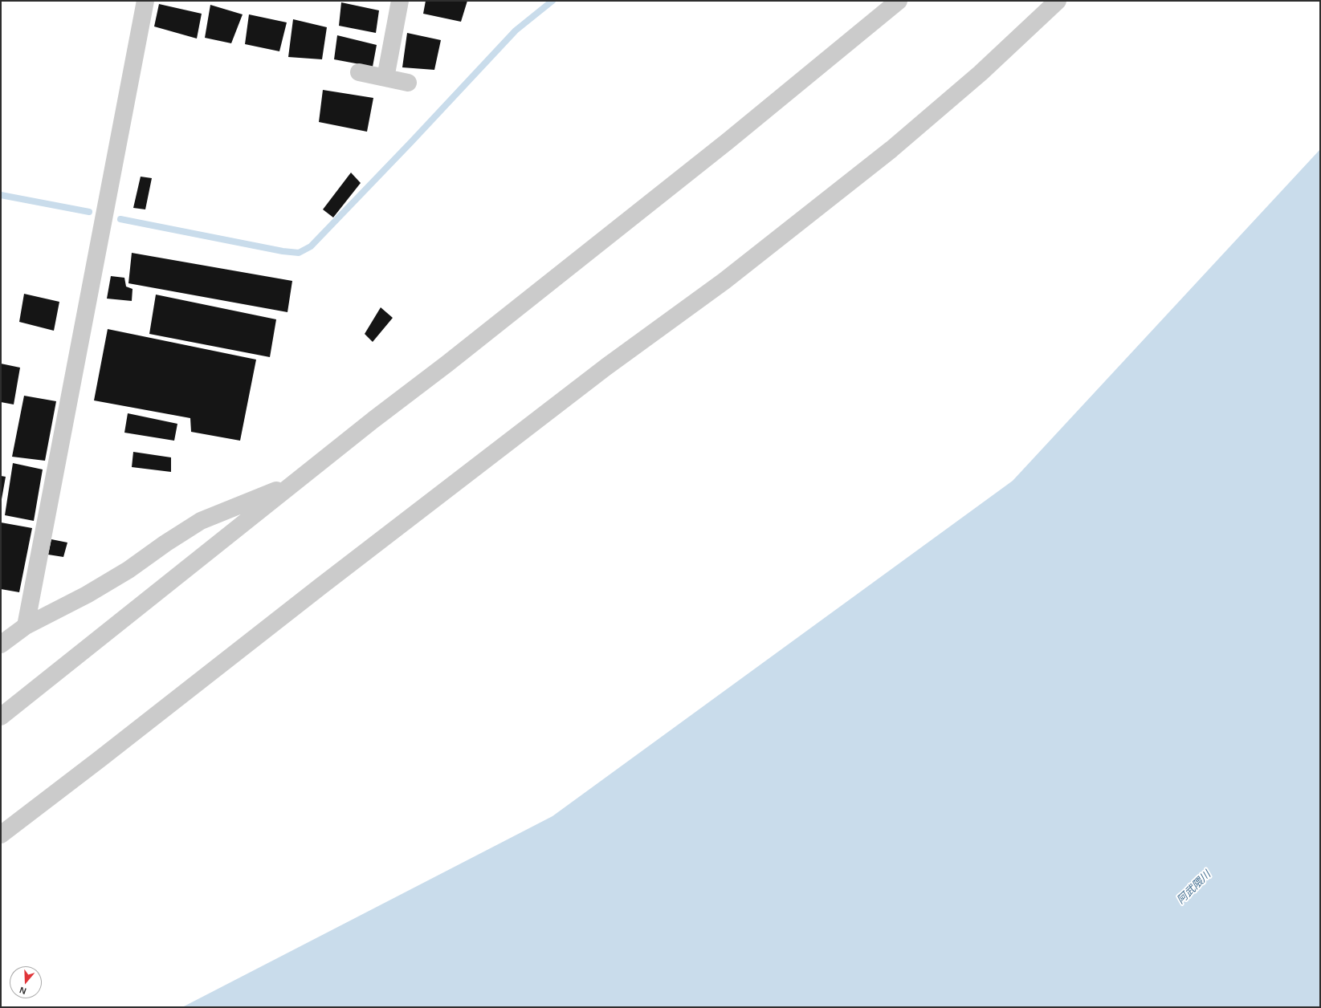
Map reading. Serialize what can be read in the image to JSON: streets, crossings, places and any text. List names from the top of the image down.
{
  "water": ["阿武隈川"],
  "north": "bottom"
}
